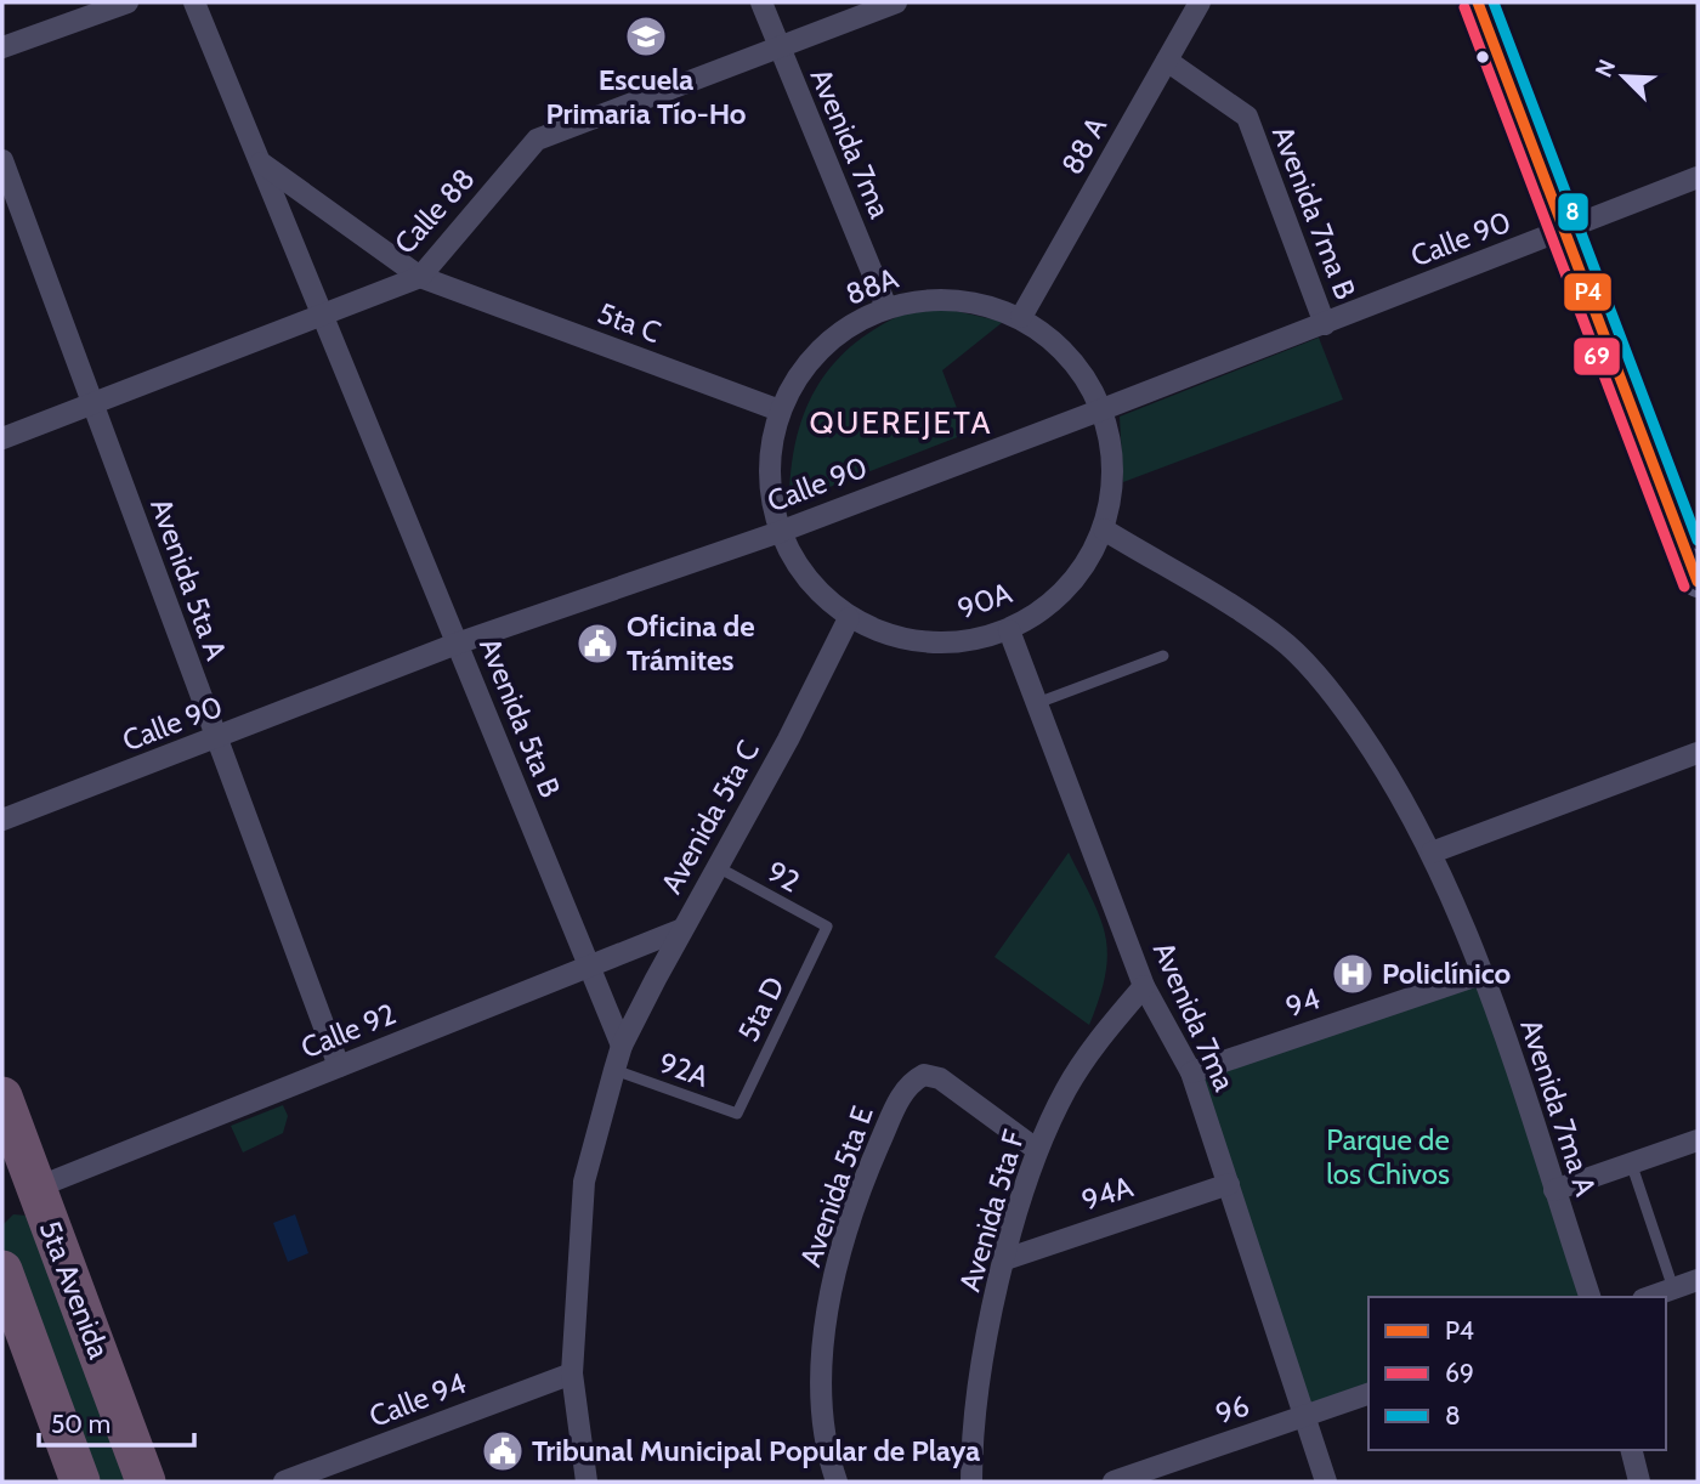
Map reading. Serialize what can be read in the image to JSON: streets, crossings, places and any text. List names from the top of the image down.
{
  "streets": {
    "highway": ["5ta Avenida"],
    "street": [
      "Avenida 7ma",
      "88 A",
      "Calle 88",
      "Avenida 7ma B",
      "Calle 90",
      "88A",
      "5ta C",
      "Avenida 5ta A",
      "90A",
      "Avenida 5ta B",
      "Avenida 5ta C",
      "94",
      "Calle 92",
      "Avenida 7ma A",
      "Avenida 5ta E",
      "94A",
      "Avenida 5ta F",
      "Calle 94",
      "96"
    ],
    "lane": ["92", "5ta D", "92A"]
  },
  "crossings": [
    ["Avenida 7ma", "Calle 88"],
    ["Avenida 7ma", "88A"],
    ["Avenida 7ma", "90A"],
    ["Avenida 7ma", "94"],
    ["Avenida 7ma", "94A"],
    ["Avenida 7ma", "Avenida 5ta F"],
    ["Avenida 7ma", "96"],
    ["88 A", "Avenida 7ma B"],
    ["88 A", "88A"],
    ["Calle 88", "5ta C"],
    ["Calle 88", "Avenida 5ta A"],
    ["Calle 88", "Avenida 5ta B"],
    ["Avenida 7ma B", "Calle 90"],
    ["Calle 90", "88A"],
    ["Calle 90", "Avenida 5ta A"],
    ["Calle 90", "90A"],
    ["Calle 90", "Avenida 5ta B"],
    ["88A", "5ta C"],
    ["88A", "90A"],
    ["5ta C", "Avenida 5ta B"],
    ["Avenida 5ta A", "Calle 92"],
    ["90A", "Avenida 5ta C"],
    ["90A", "Avenida 7ma A"],
    ["Avenida 5ta B", "Avenida 5ta C"],
    ["Avenida 5ta B", "Calle 92"],
    ["Avenida 5ta C", "92"],
    ["Avenida 5ta C", "Calle 92"],
    ["92", "5ta D"],
    ["94", "Avenida 7ma A"],
    ["5ta D", "92A"],
    ["Calle 92", "5ta Avenida"],
    ["Avenida 5ta E", "Avenida 5ta F"],
    ["94A", "Avenida 5ta F"]
  ],
  "districts": ["QUEREJETA"],
  "parks": ["Parque de los Chivos"],
  "places": {
    "school or university": ["Escuela Primaria Tío-Ho"],
    "public building": ["Oficina de Trámites", "Tribunal Municipal Popular de Playa"],
    "hospital": ["Policlínico"]
  },
  "lines": ["transit line P4", "transit line 8", "transit line 69"],
  "legend": ["P4", "69", "8"],
  "scale_bar": "50 m",
  "north": "top left"
}
